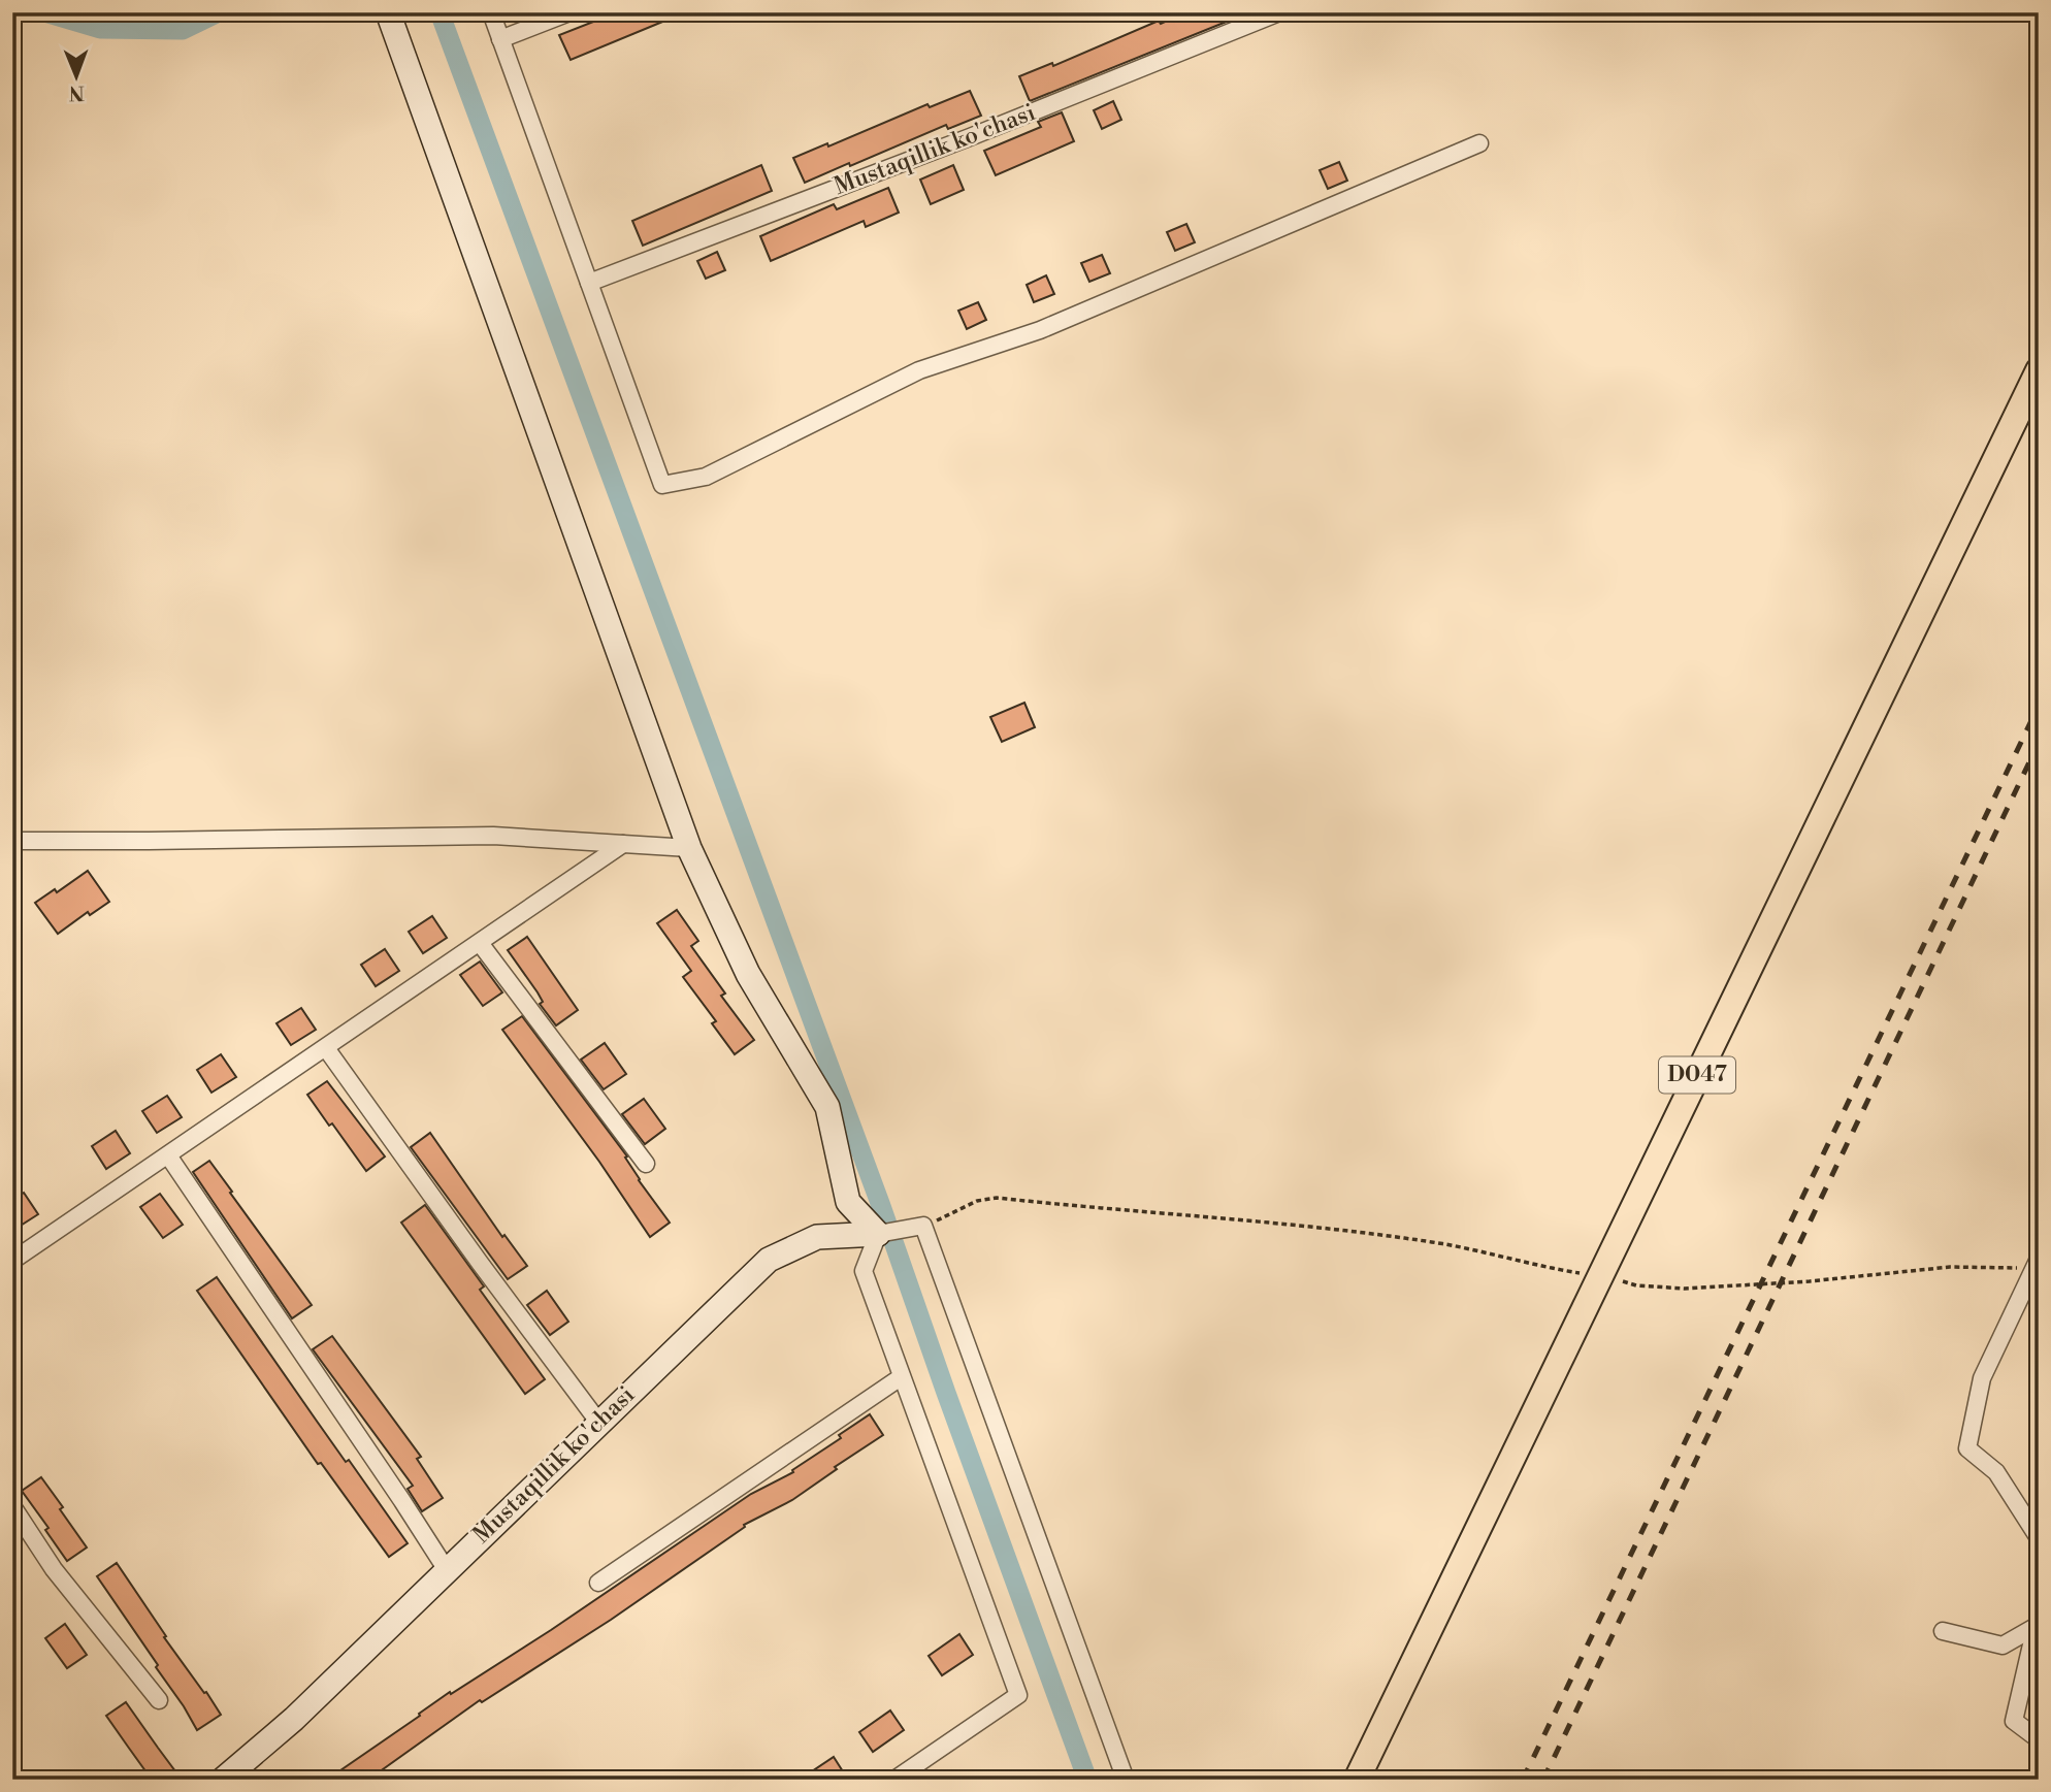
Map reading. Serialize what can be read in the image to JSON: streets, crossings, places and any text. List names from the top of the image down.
{
  "streets": {
    "main road": ["D047"],
    "street": ["Mustaqillik ko'chasi"]
  },
  "north": "bottom"
}
